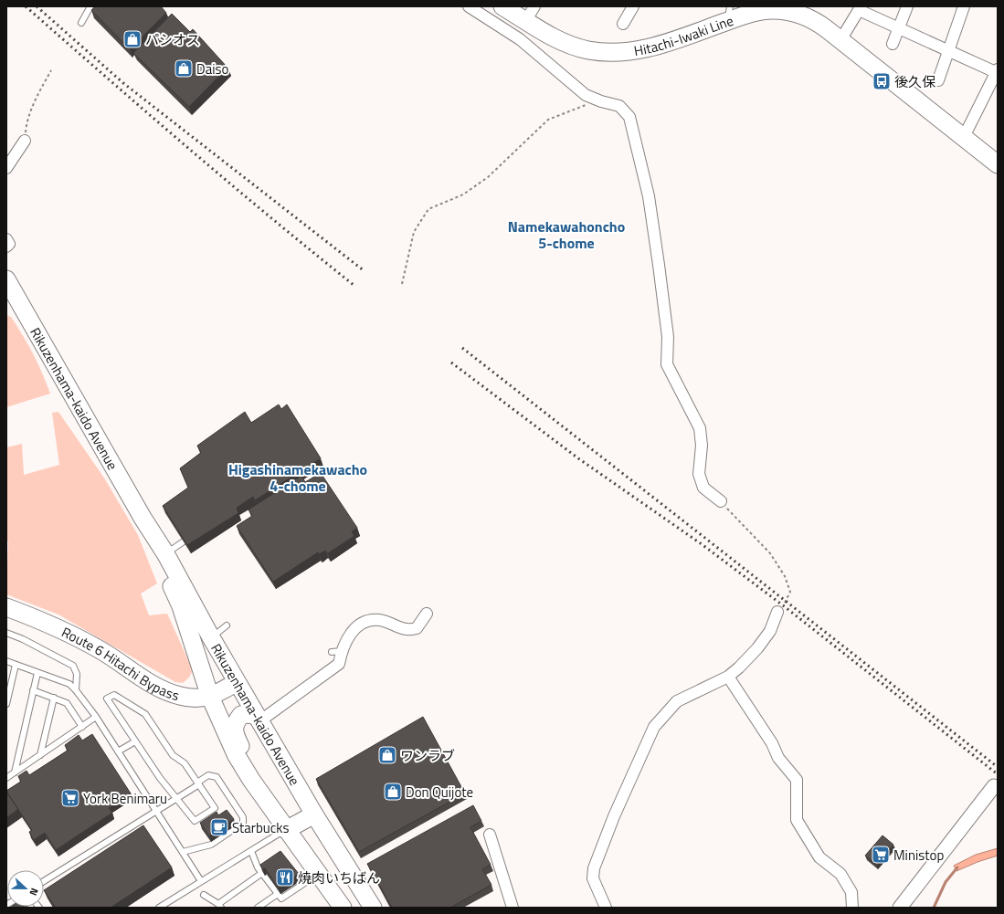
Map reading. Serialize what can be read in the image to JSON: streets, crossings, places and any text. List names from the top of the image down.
{
  "streets": {
    "main road": ["Hitachi-Iwaki Line", "Rikuzenhama-kaido Avenue", "Route 6 Hitachi Bypass"]
  },
  "crossings": [
    ["Rikuzenhama-kaido Avenue", "Route 6 Hitachi Bypass"]
  ],
  "districts": ["Namekawahoncho 5-chome", "Higashinamekawacho 4-chome"],
  "places": {
    "shop": [
      "パシオス",
      "Daiso",
      "ワンラブ",
      "Don Quijote"
    ],
    "bus stop": ["後久保"],
    "supermarket": ["York Benimaru", "Ministop"],
    "cafe": ["Starbucks"],
    "restaurant": ["焼肉いちばん"]
  },
  "north": "right"
}
